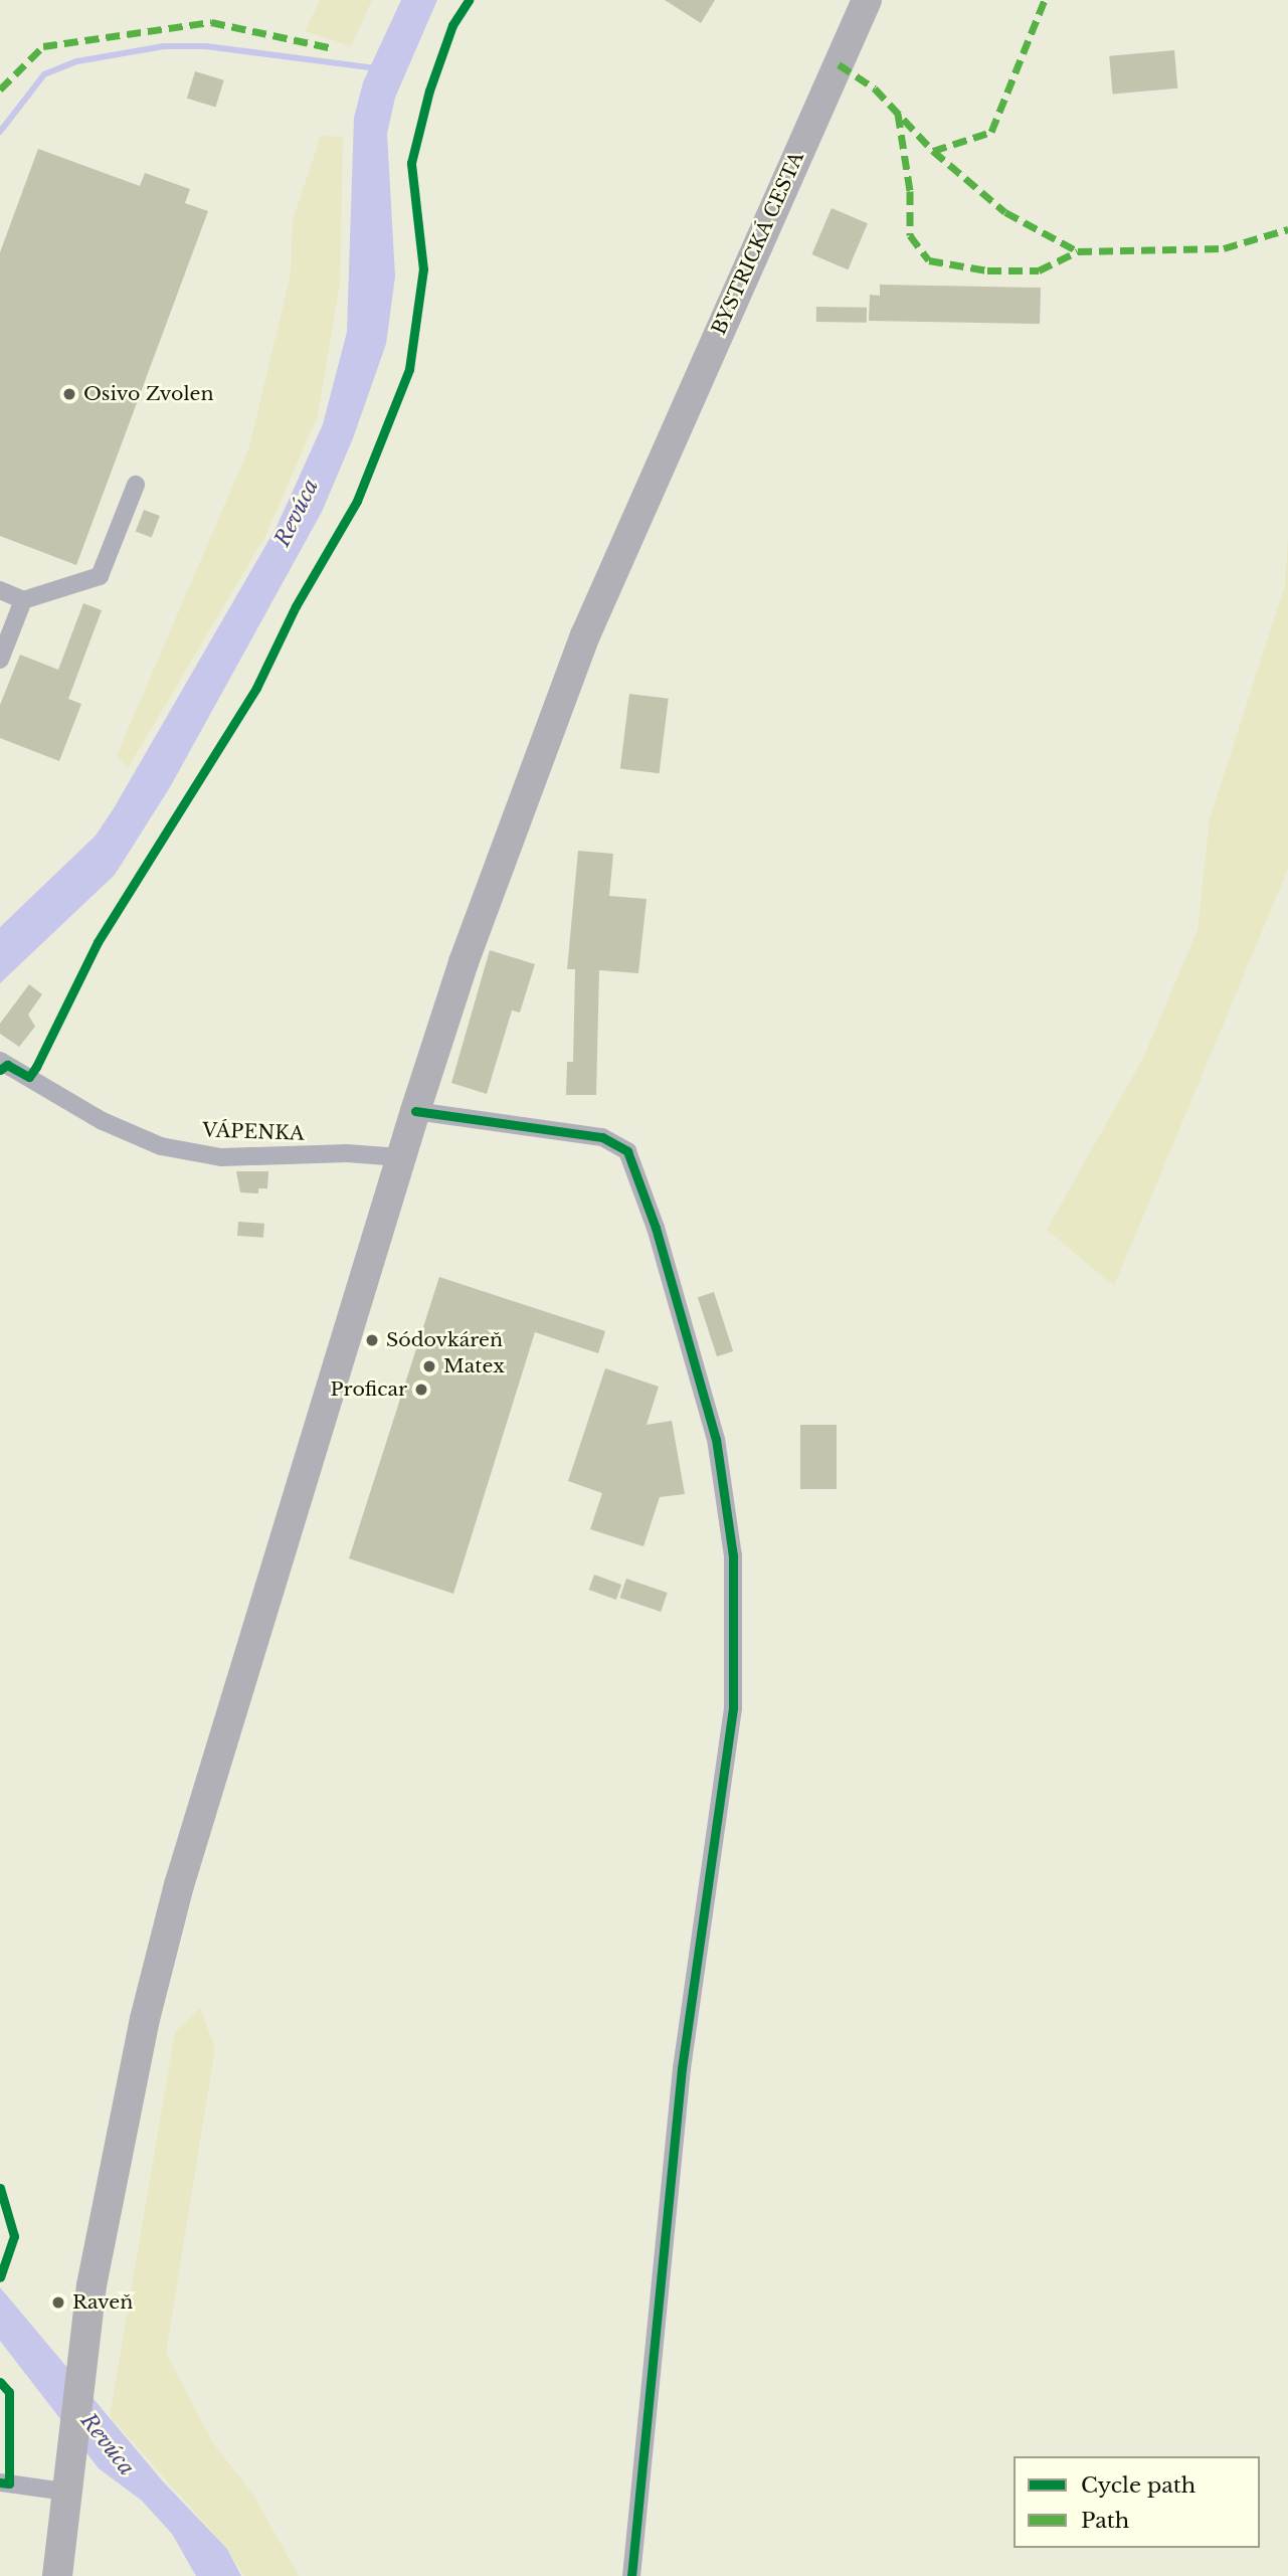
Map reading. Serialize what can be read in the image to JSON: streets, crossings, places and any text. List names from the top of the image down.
{
  "streets": {
    "main road": ["BYSTRICKÁ CESTA"],
    "street": ["VÁPENKA"]
  },
  "crossings": [
    ["BYSTRICKÁ CESTA", "VÁPENKA"]
  ],
  "water": ["Revúca"],
  "places": [
    "Osivo Zvolen",
    "Sódovkáreň",
    "Matex",
    "Proficar",
    "Raveň"
  ],
  "legend": ["Cycle path", "Path"]
}
